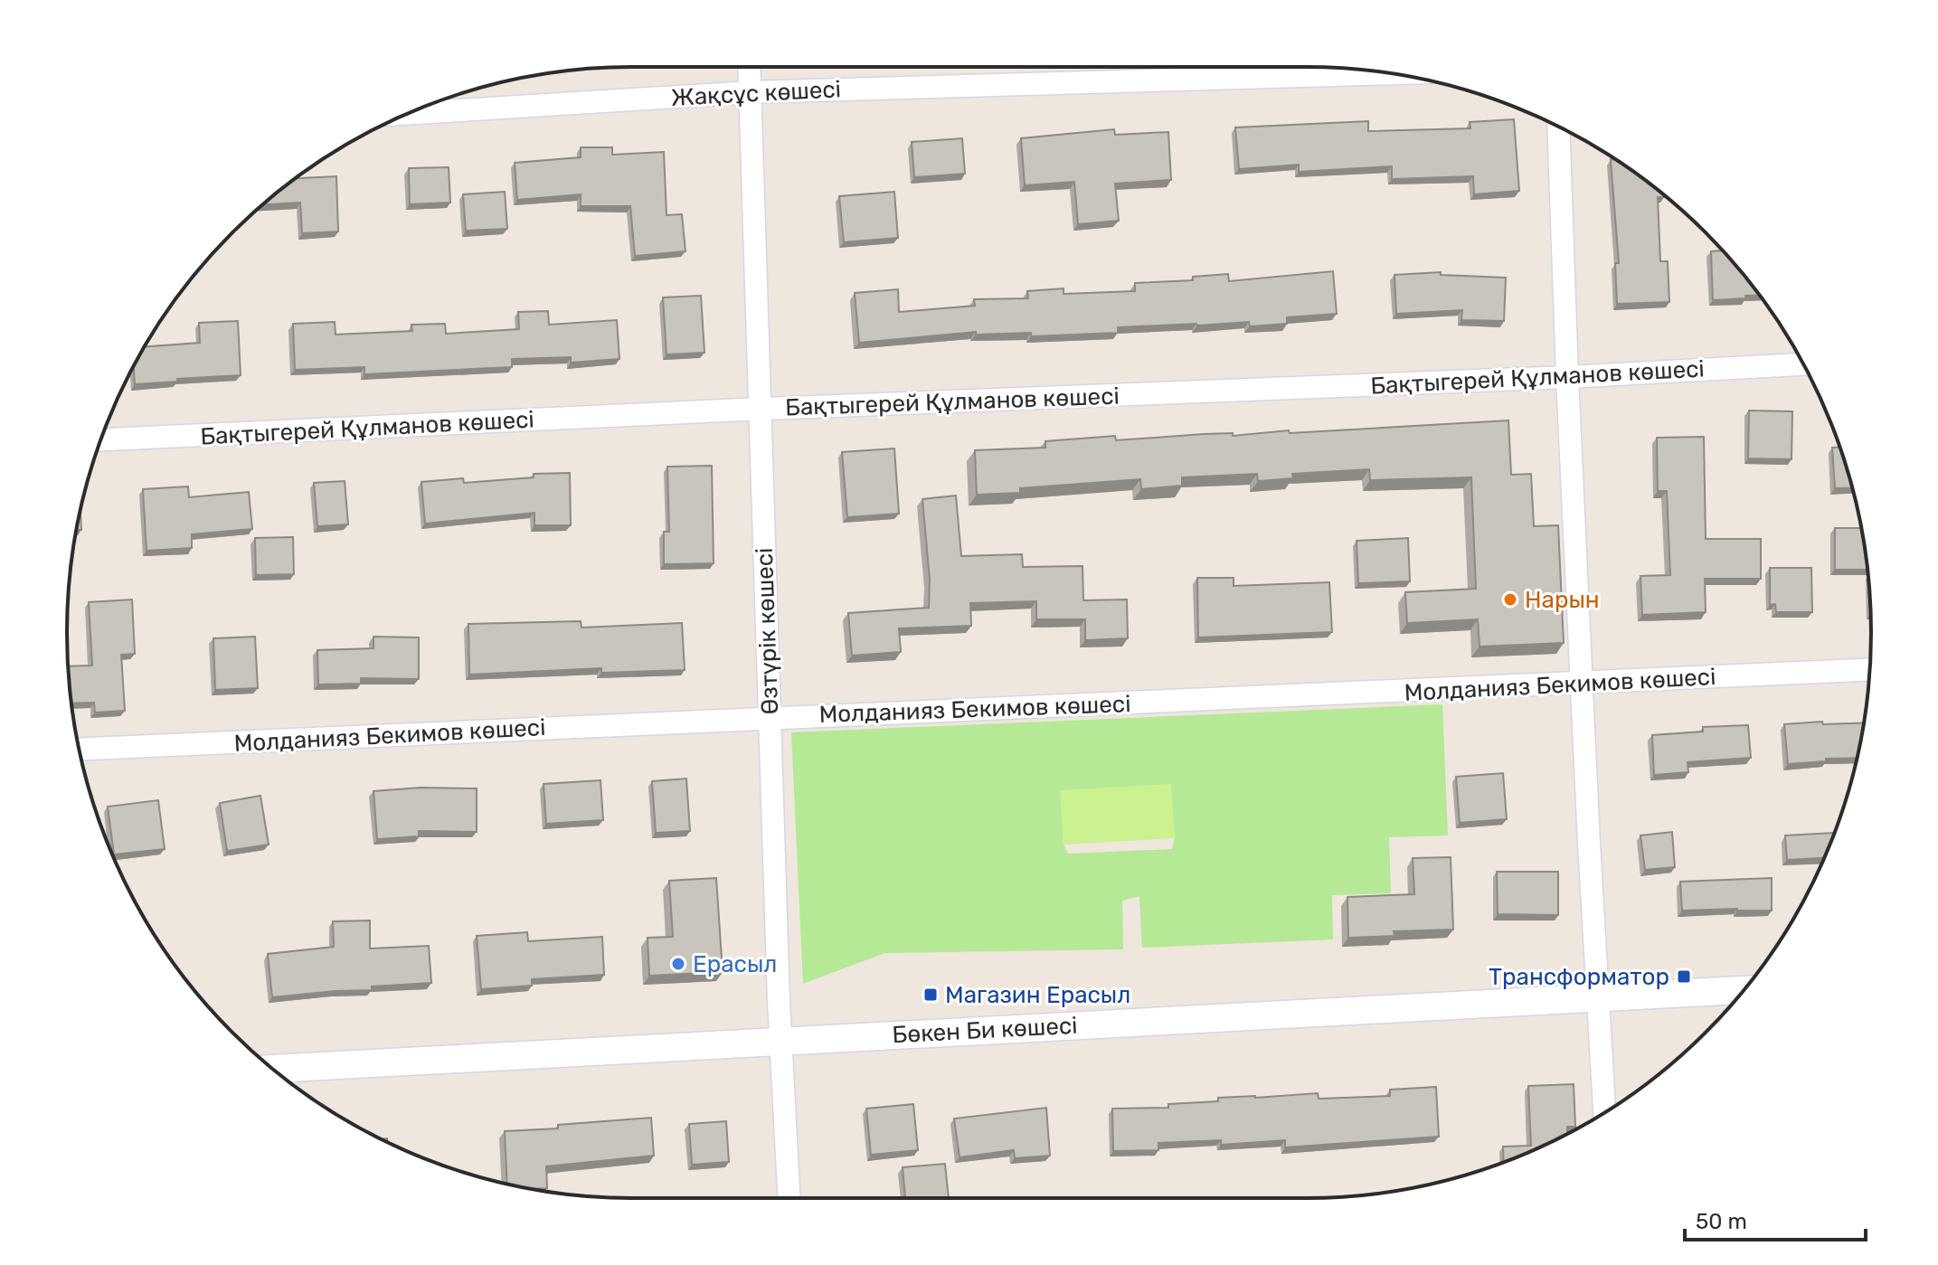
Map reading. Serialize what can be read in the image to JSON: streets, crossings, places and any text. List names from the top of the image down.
{
  "streets": {
    "street": [
      "Жақсұс көшесі",
      "Бақтыгерей Құлманов көшесі",
      "Өзтүрік көшесі",
      "Молданияз Бекимов көшесі",
      "Бөкен Би көшесі"
    ]
  },
  "crossings": [
    ["Жақсұс көшесі", "Өзтүрік көшесі"],
    ["Бақтыгерей Құлманов көшесі", "Өзтүрік көшесі"],
    ["Өзтүрік көшесі", "Молданияз Бекимов көшесі"],
    ["Өзтүрік көшесі", "Бөкен Би көшесі"]
  ],
  "places": {
    "other": ["Нарын", "Ерасыл"],
    "transit": ["Трансформатор", "Магазин Ерасыл"]
  },
  "scale_bar": "50 m"
}
